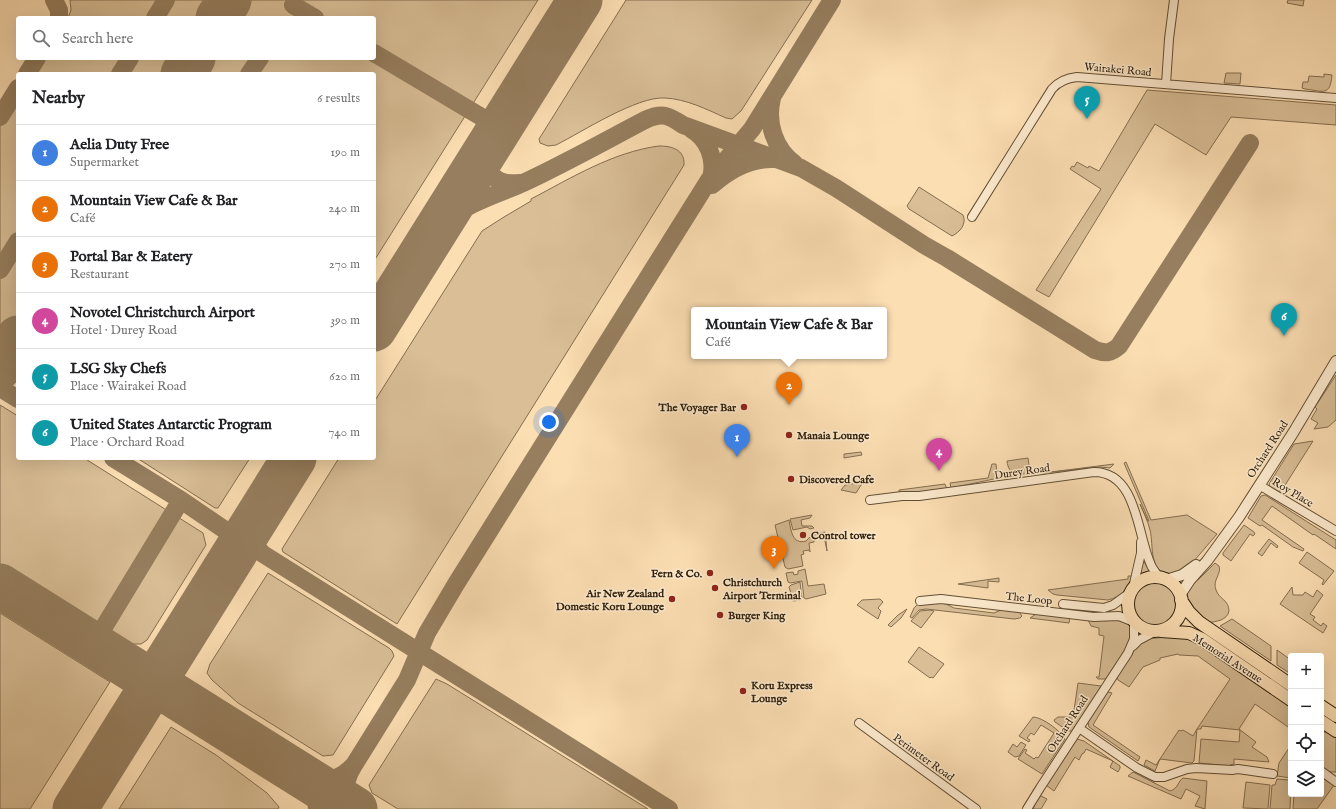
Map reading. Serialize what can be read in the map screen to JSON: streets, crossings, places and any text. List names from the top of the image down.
{
  "streets": {
    "main road": ["Memorial Avenue"],
    "street": [
      "Wairakei Road",
      "Orchard Road",
      "Durey Road",
      "Roy Place",
      "The Loop",
      "Perimeter Road"
    ]
  },
  "crossings": [
    ["Orchard Road", "Durey Road"],
    ["Orchard Road", "Roy Place"],
    ["Orchard Road", "The Loop"],
    ["Orchard Road", "Memorial Avenue"],
    ["Durey Road", "The Loop"],
    ["Durey Road", "Memorial Avenue"],
    ["The Loop", "Memorial Avenue"]
  ],
  "places": [
    "The Voyager Bar",
    "Manaia Lounge",
    "Discovered Cafe",
    "Control tower",
    "Fern & Co.",
    "Christchurch Airport Terminal",
    "Air New Zealand Domestic Koru Lounge",
    "Burger King",
    "Koru Express Lounge"
  ],
  "page": {
    "search": "Search here",
    "heading": ["Nearby", "6 results"],
    "pins": [
      "5",
      "6",
      "2",
      "1",
      "4",
      "3"
    ],
    "list": [
      {
        "mark": "1",
        "name": "Aelia Duty Free",
        "note": "Supermarket",
        "value": "190 m"
      },
      {
        "mark": "2",
        "name": "Mountain View Cafe & Bar",
        "note": "Café",
        "value": "240 m"
      },
      {
        "mark": "3",
        "name": "Portal Bar & Eatery",
        "note": "Restaurant",
        "value": "270 m"
      },
      {
        "mark": "4",
        "name": "Novotel Christchurch Airport",
        "note": "Hotel · Durey Road",
        "value": "390 m"
      },
      {
        "mark": "5",
        "name": "LSG Sky Chefs",
        "note": "Place · Wairakei Road",
        "value": "620 m"
      },
      {
        "mark": "6",
        "name": "United States Antarctic Program",
        "note": "Place · Orchard Road",
        "value": "740 m"
      }
    ],
    "popup": ["Mountain View Cafe & Bar", "Café"],
    "map_buttons": ["+", "−"]
  }
}
